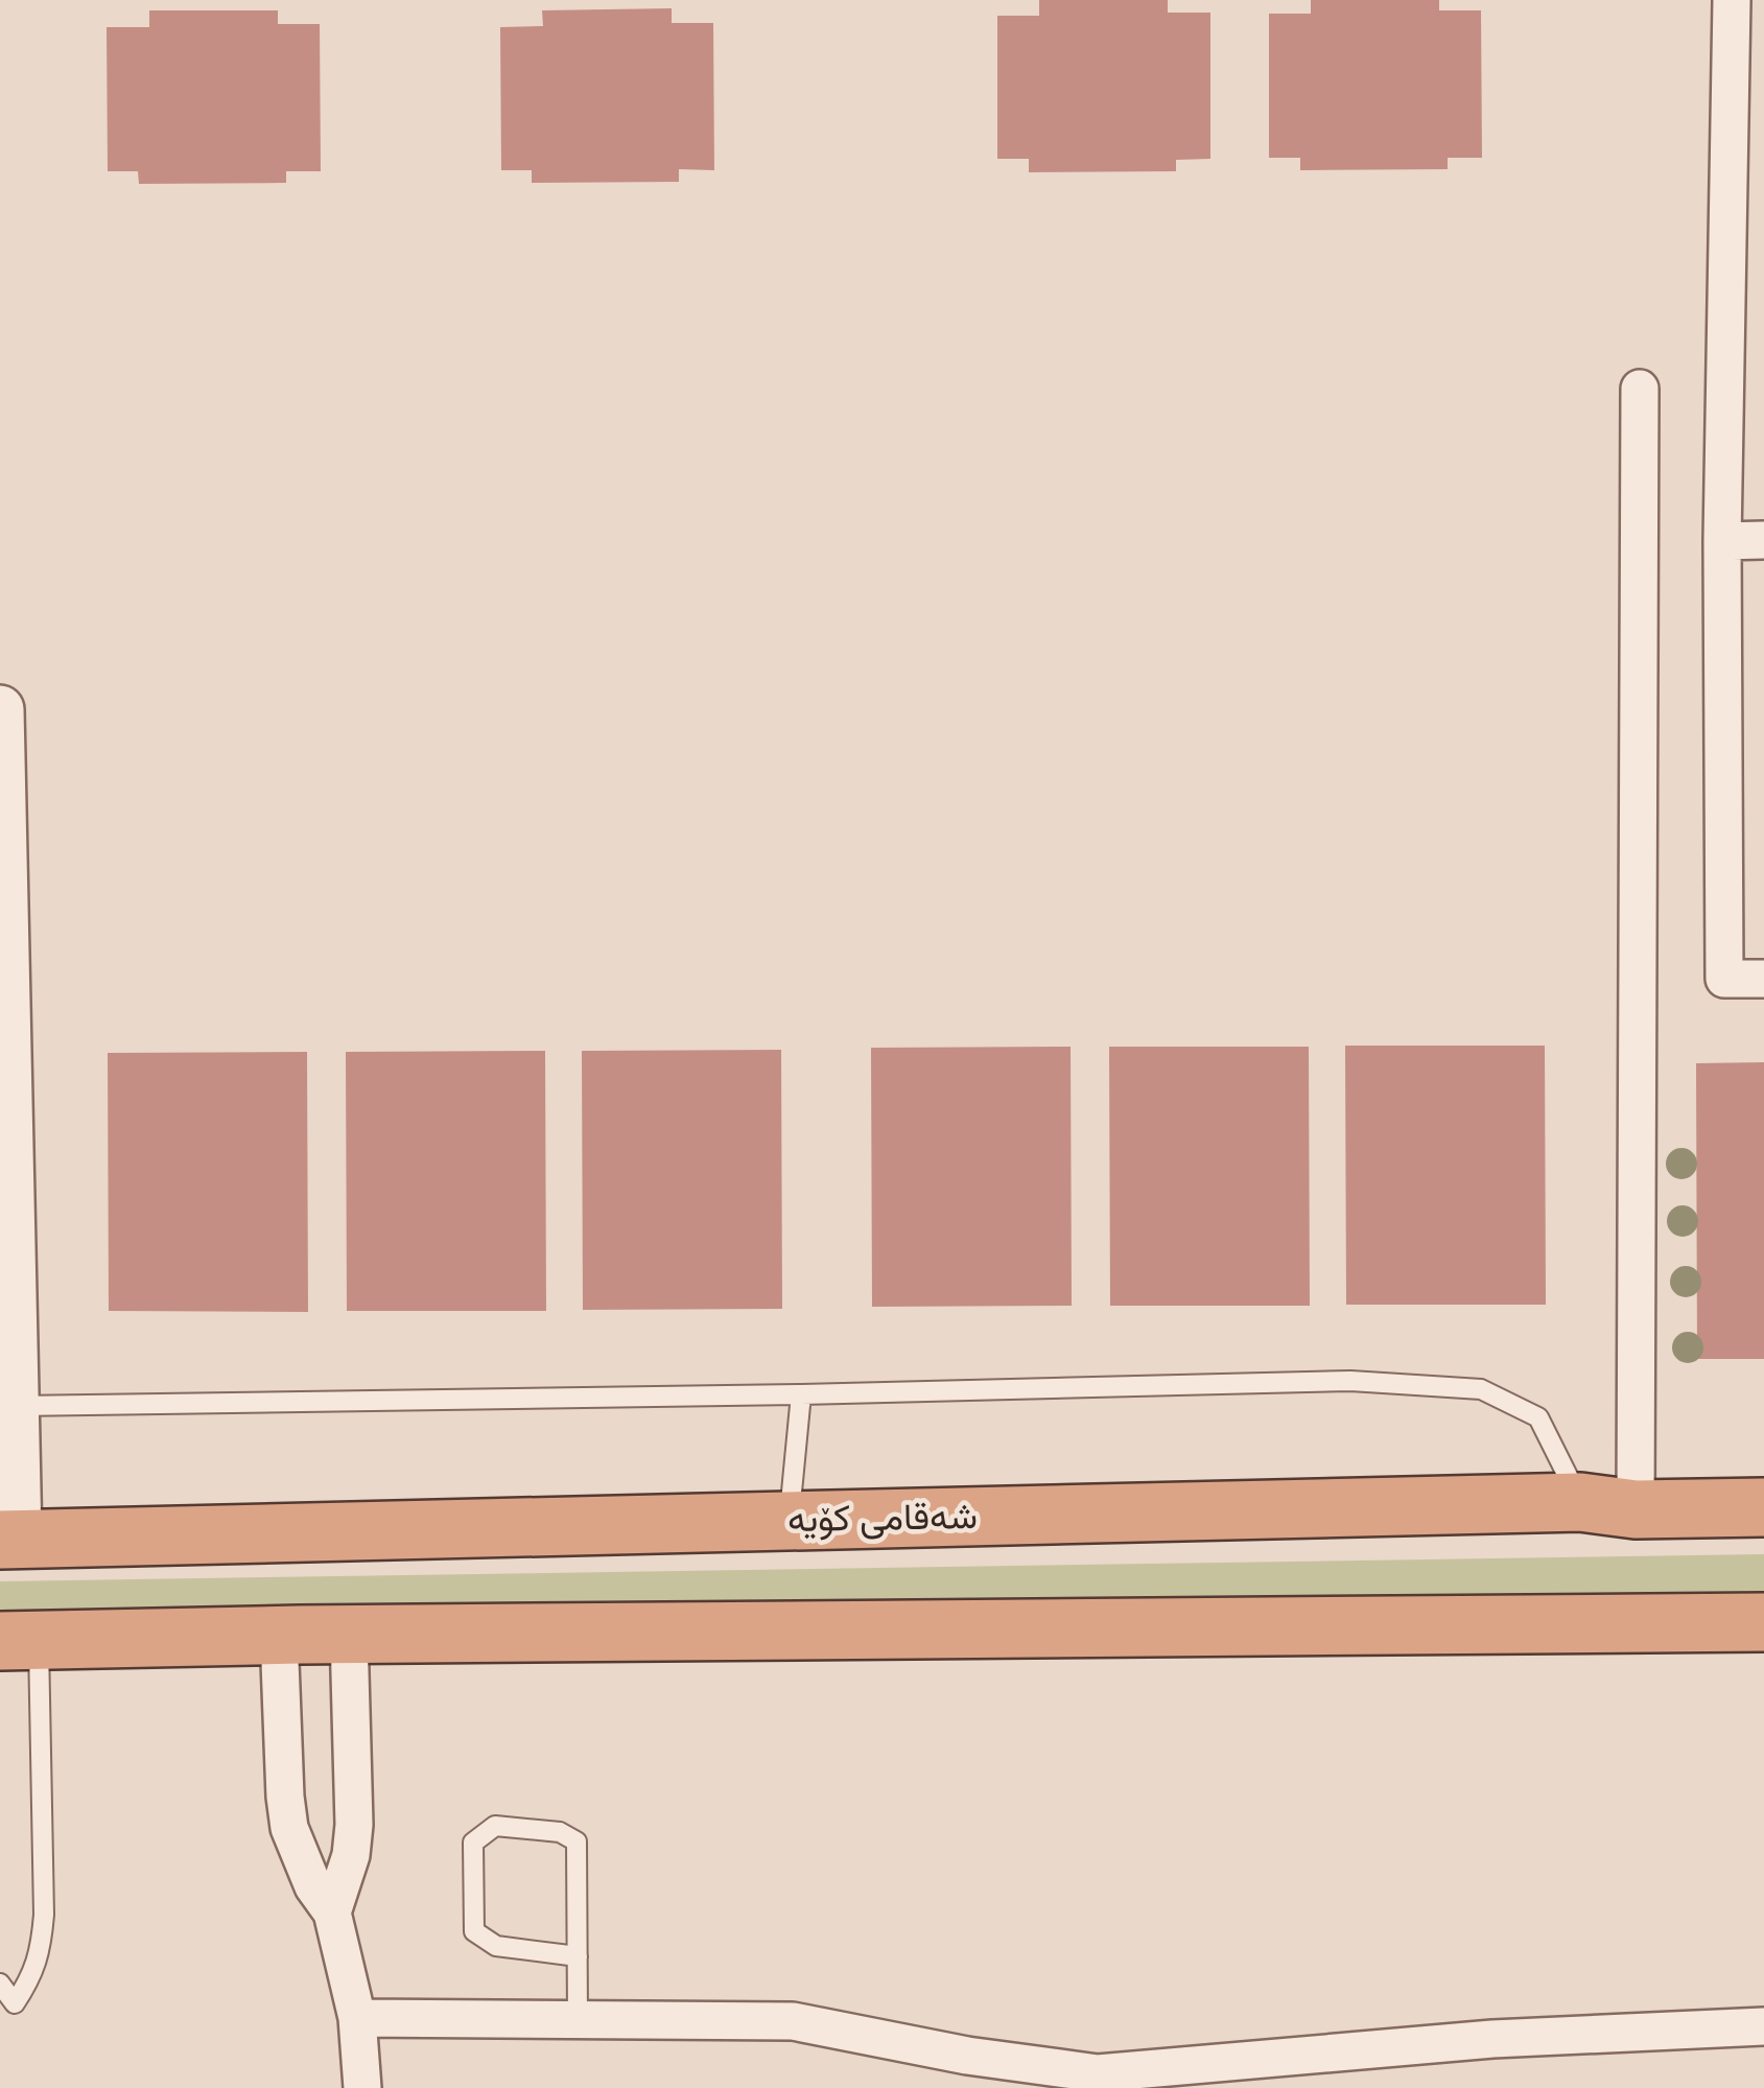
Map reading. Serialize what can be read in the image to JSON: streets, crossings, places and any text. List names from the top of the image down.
{
  "streets": {
    "highway": ["شەقامی کۆیە"]
  }
}
